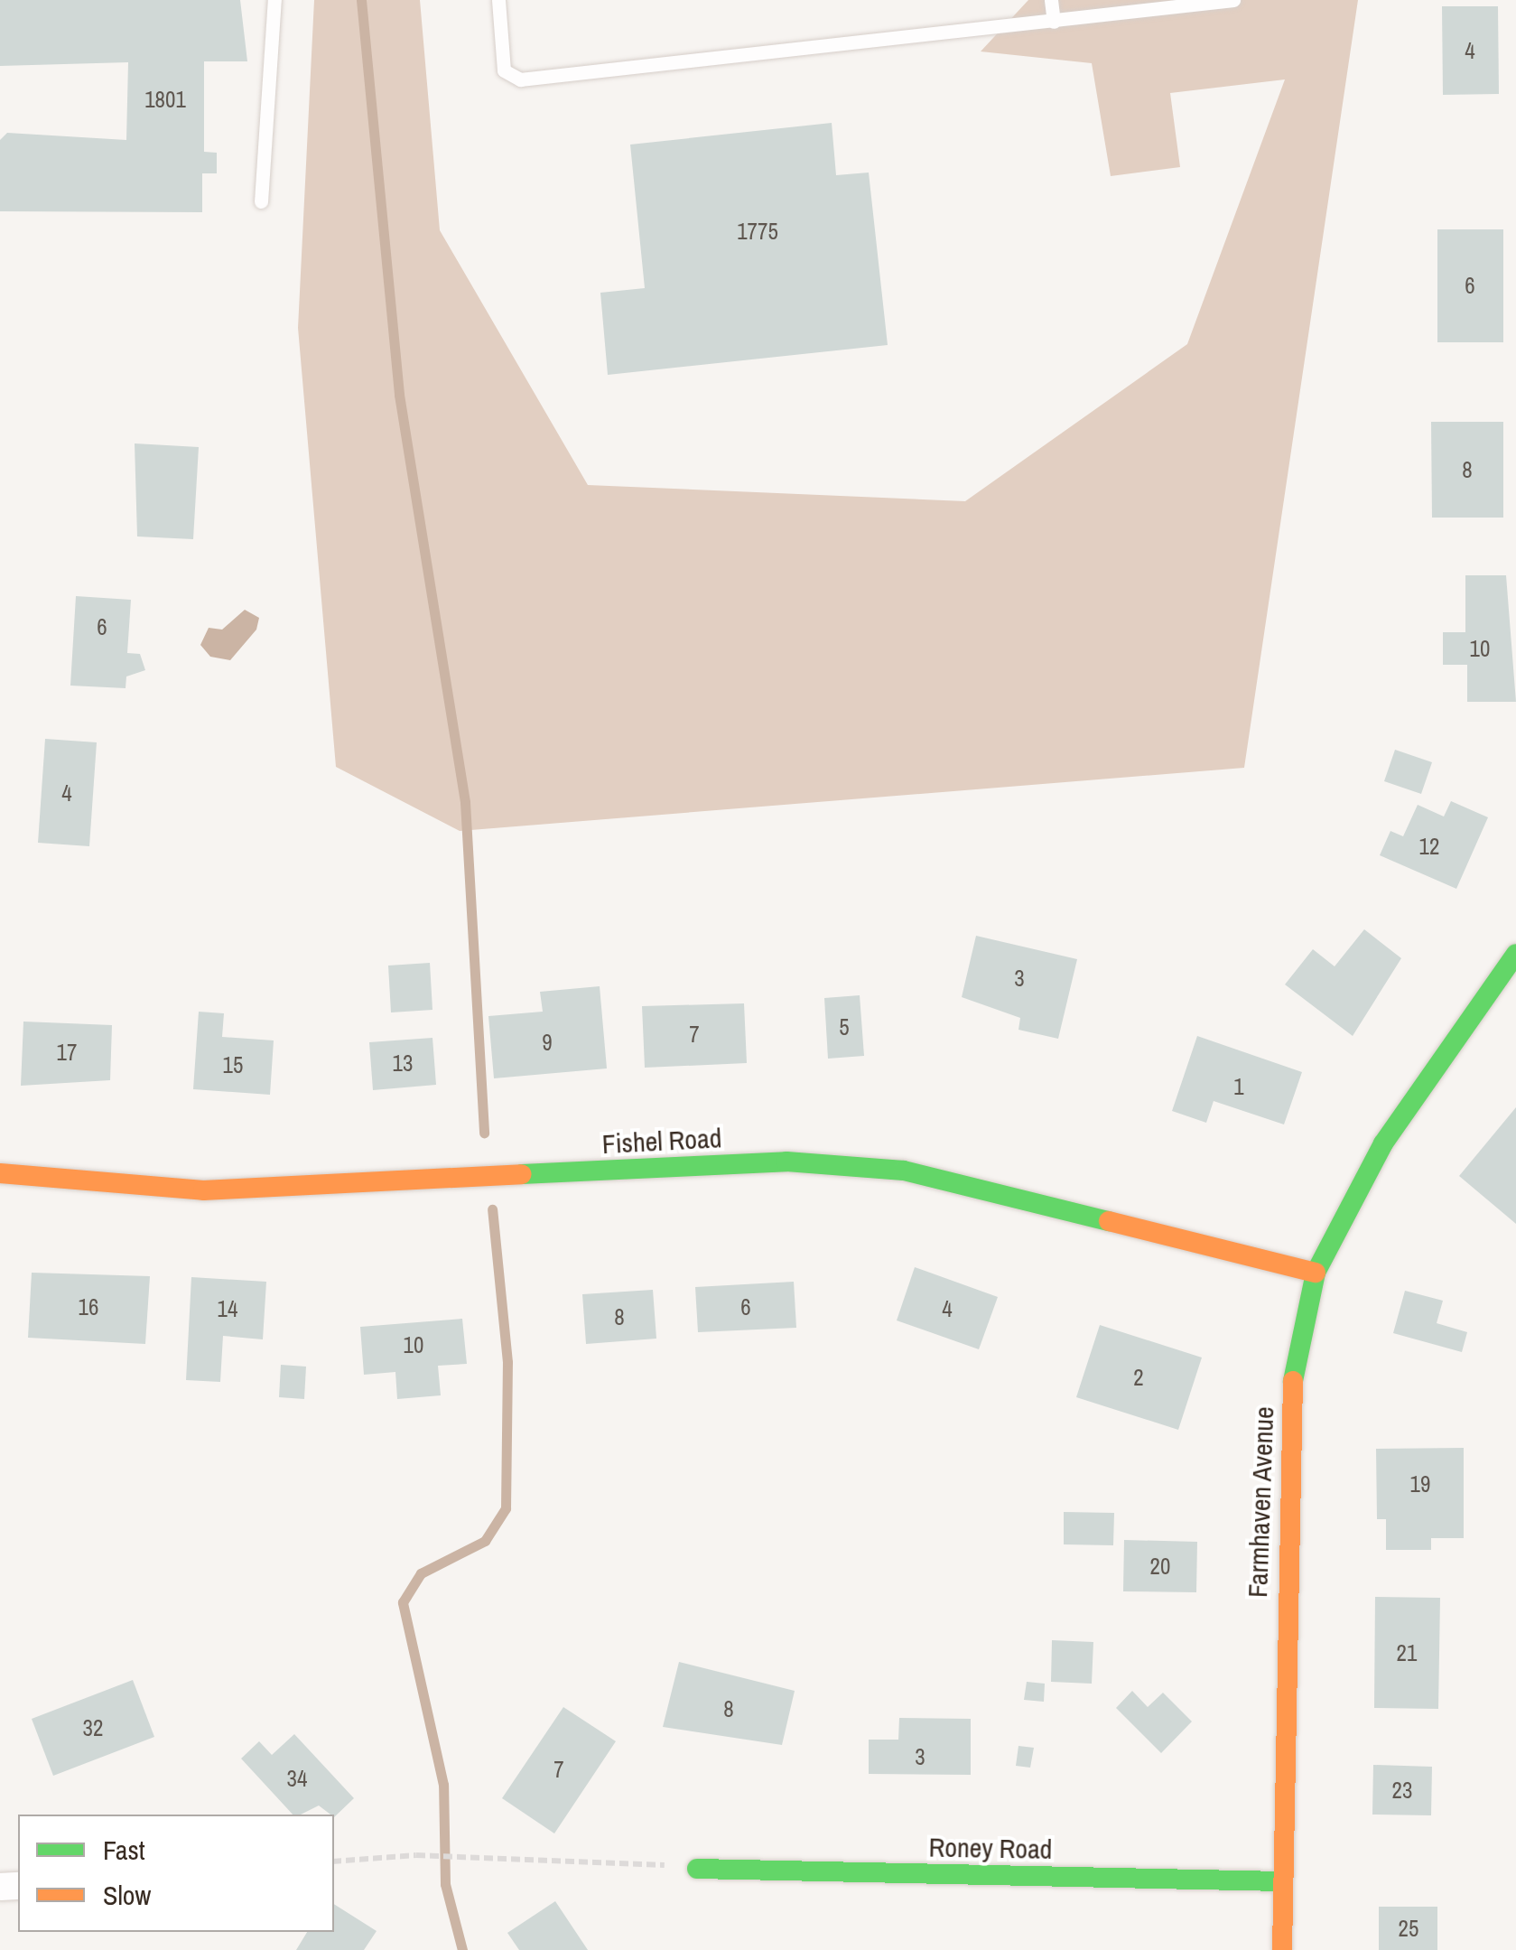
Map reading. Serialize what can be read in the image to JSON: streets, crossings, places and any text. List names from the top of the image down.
{
  "streets": {
    "street": ["Fishel Road", "Farmhaven Avenue", "Roney Road"]
  },
  "crossings": [
    ["Fishel Road", "Farmhaven Avenue"],
    ["Farmhaven Avenue", "Roney Road"]
  ],
  "house_numbers": [
    "4",
    "1801",
    "1775",
    "6",
    "8",
    "6",
    "10",
    "4",
    "12",
    "3",
    "5",
    "7",
    "9",
    "17",
    "13",
    "15",
    "1",
    "16",
    "6",
    "14",
    "4",
    "8",
    "10",
    "2",
    "19",
    "20",
    "21",
    "8",
    "32",
    "3",
    "7",
    "34",
    "23",
    "25"
  ],
  "legend": ["Fast", "Slow"]
}
